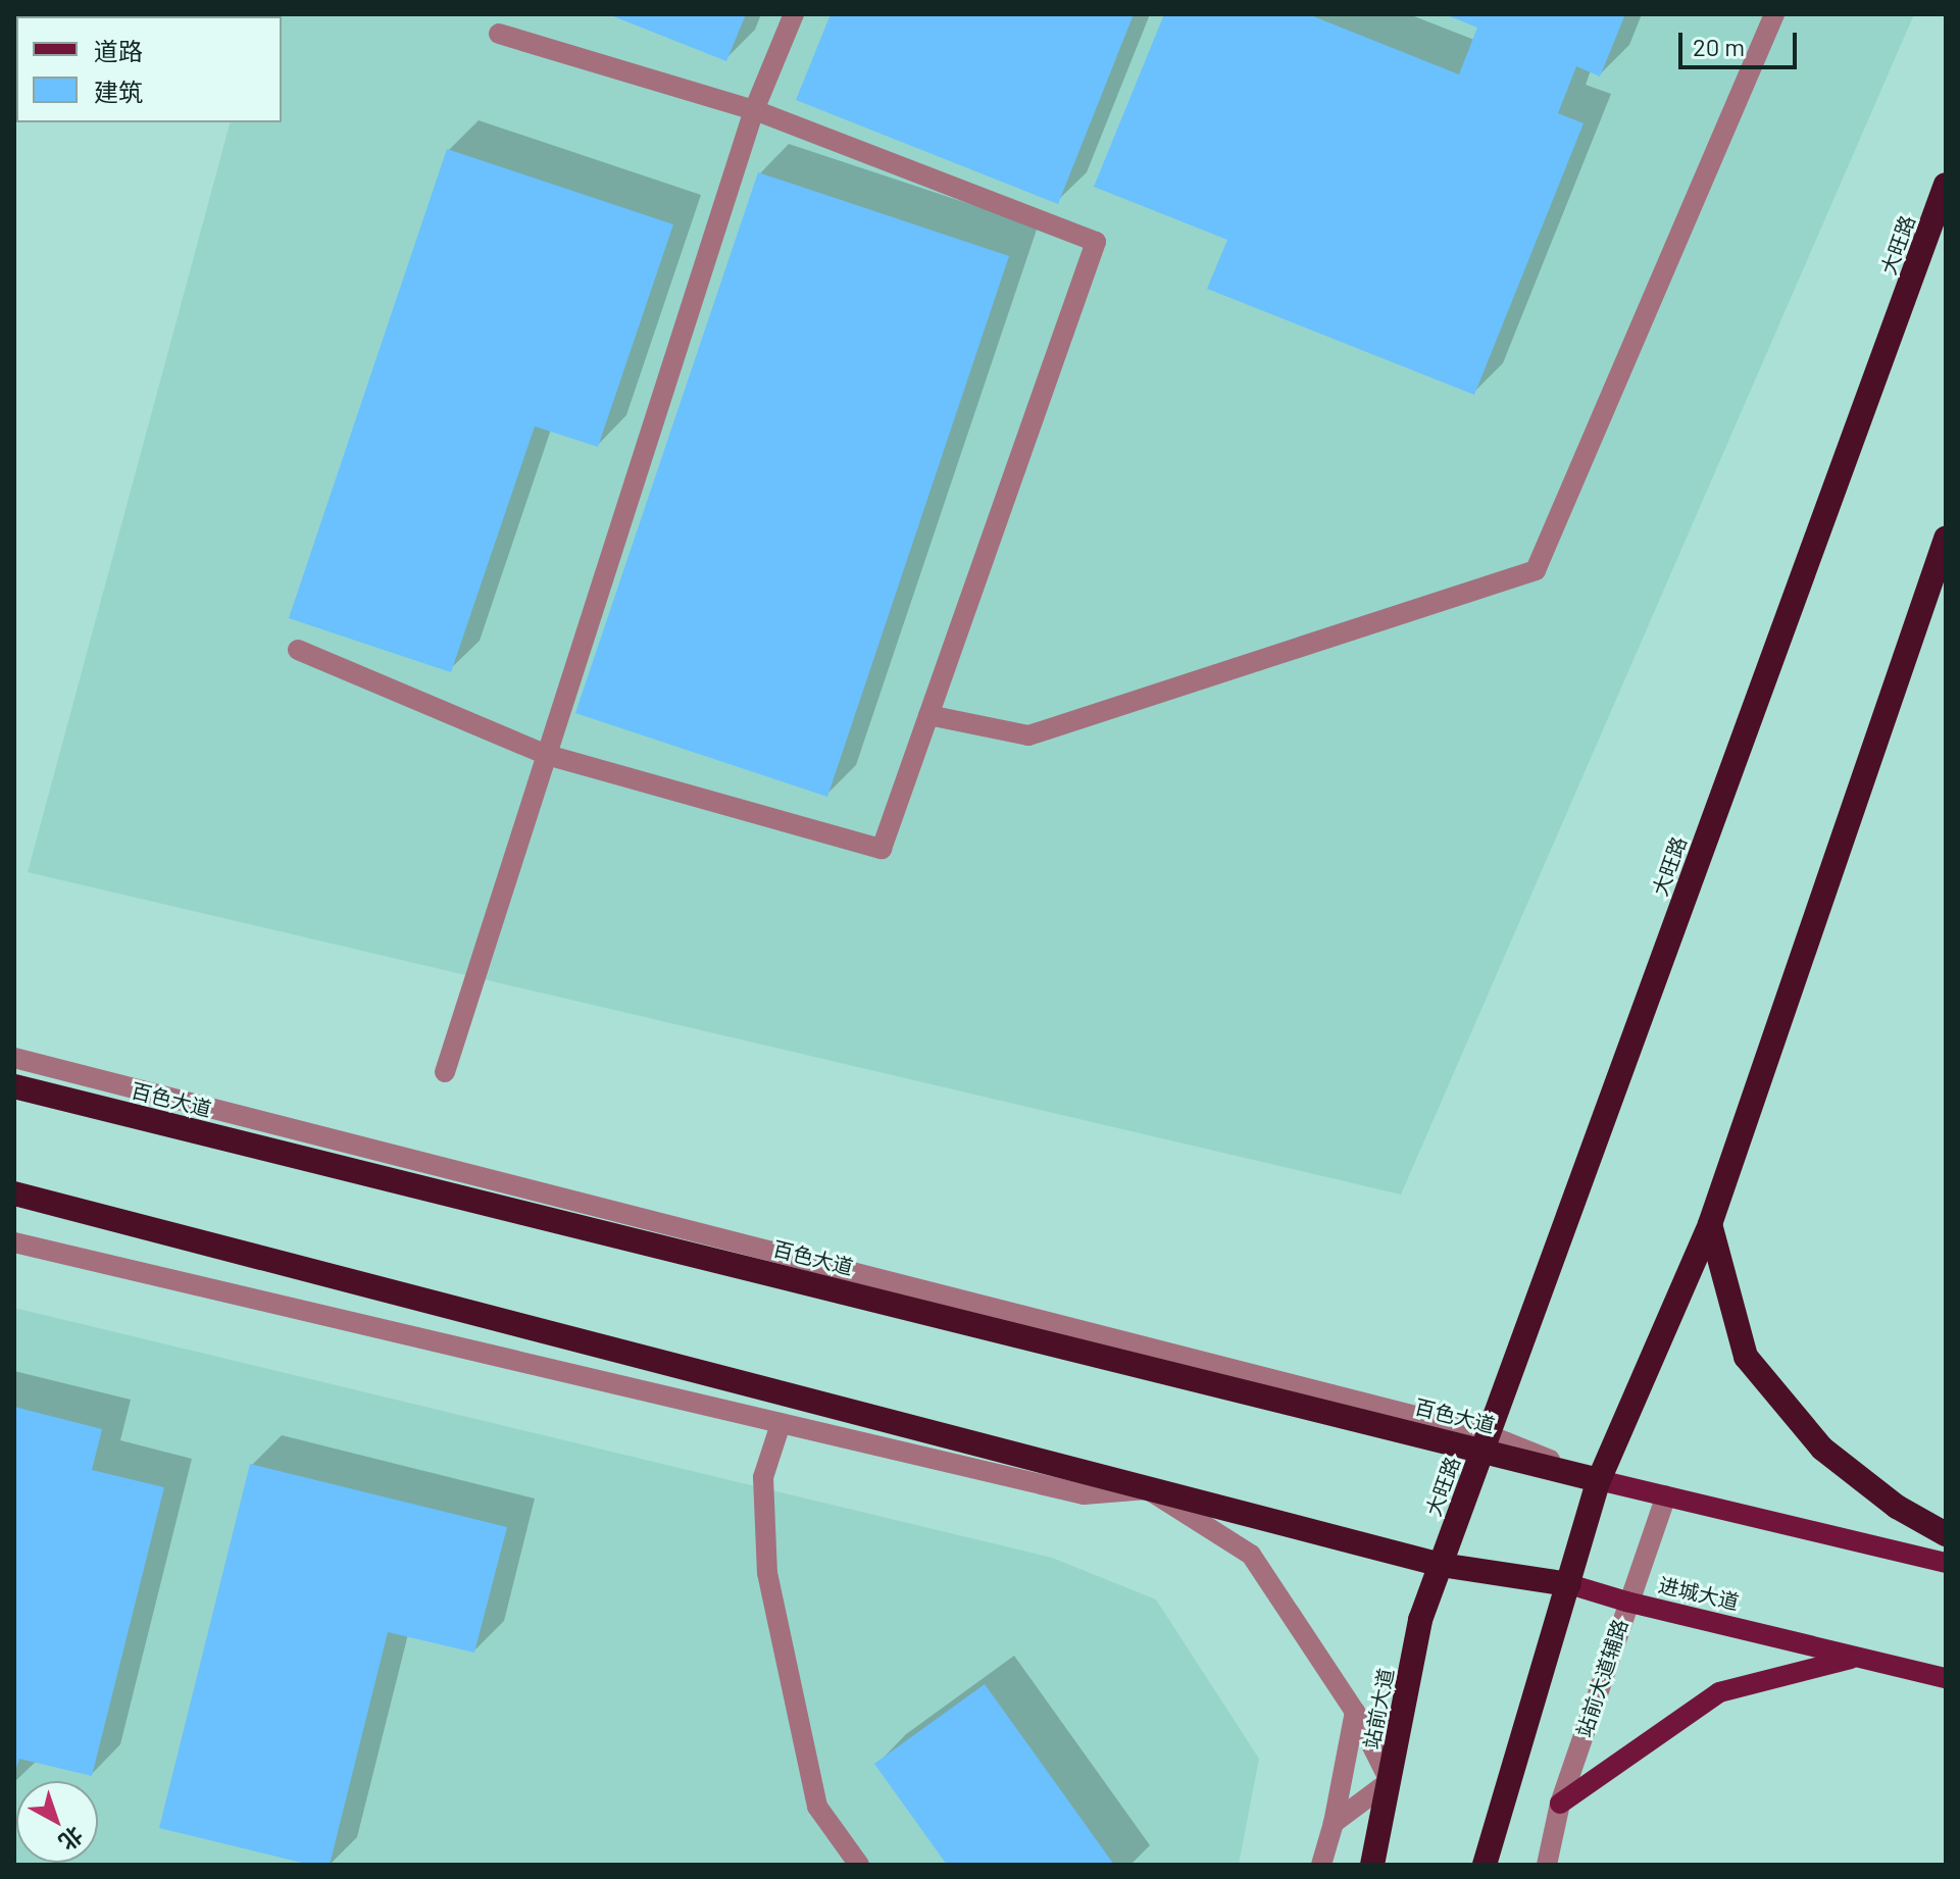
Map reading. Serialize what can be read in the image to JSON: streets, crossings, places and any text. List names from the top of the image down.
{
  "streets": {
    "highway": [
      "大旺路",
      "百色大道",
      "进城大道",
      "站前大道"
    ],
    "street": ["站前大道辅路"]
  },
  "crossings": [
    ["大旺路", "百色大道"],
    ["大旺路", "进城大道"],
    ["大旺路", "站前大道"],
    ["进城大道", "站前大道辅路"],
    ["进城大道", "站前大道"]
  ],
  "legend": ["道路", "建筑"],
  "scale_bar": "20 m",
  "north": "bottom right"
}
